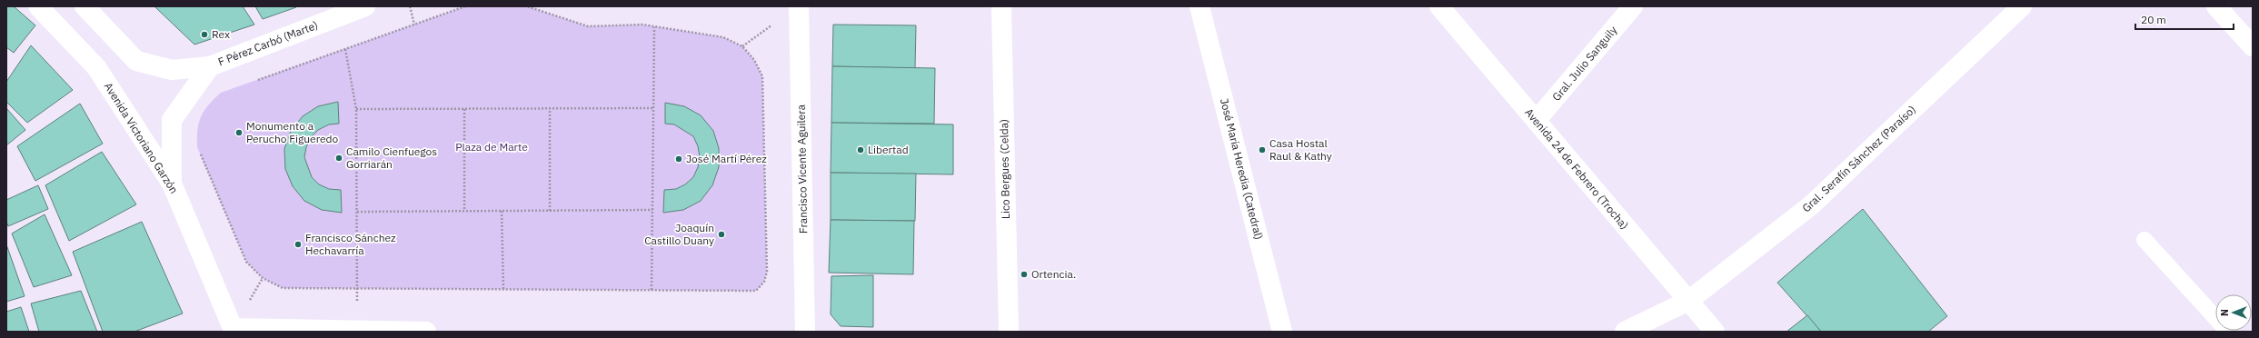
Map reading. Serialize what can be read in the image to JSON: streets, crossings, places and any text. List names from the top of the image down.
{
  "streets": {
    "main road": [
      "F Pérez Carbó (Marte)",
      "Gral. Julio Sanguily",
      "Avenida Victoriano Garzón",
      "Gral. Serafín Sánchez (Paraíso)",
      "Francisco Vicente Aguilera",
      "Lico Bergues (Celda)",
      "José María Heredia (Catedral)",
      "Avenida 24 de Febrero (Trocha)"
    ]
  },
  "crossings": [
    ["F Pérez Carbó (Marte)", "Avenida Victoriano Garzón"],
    ["Gral. Julio Sanguily", "Avenida 24 de Febrero (Trocha)"],
    ["Gral. Serafín Sánchez (Paraíso)", "Avenida 24 de Febrero (Trocha)"]
  ],
  "parks": ["Plaza de Marte"],
  "places": [
    "Rex",
    "Monumento a Perucho Figueredo",
    "Libertad",
    "Casa Hostal Raul & Kathy",
    "Camilo Cienfuegos Gorriarán",
    "José Martí Pérez",
    "Joaquín Castillo Duany",
    "Francisco Sánchez Hechavarría",
    "Ortencia."
  ],
  "scale_bar": "20 m",
  "north": "left"
}
